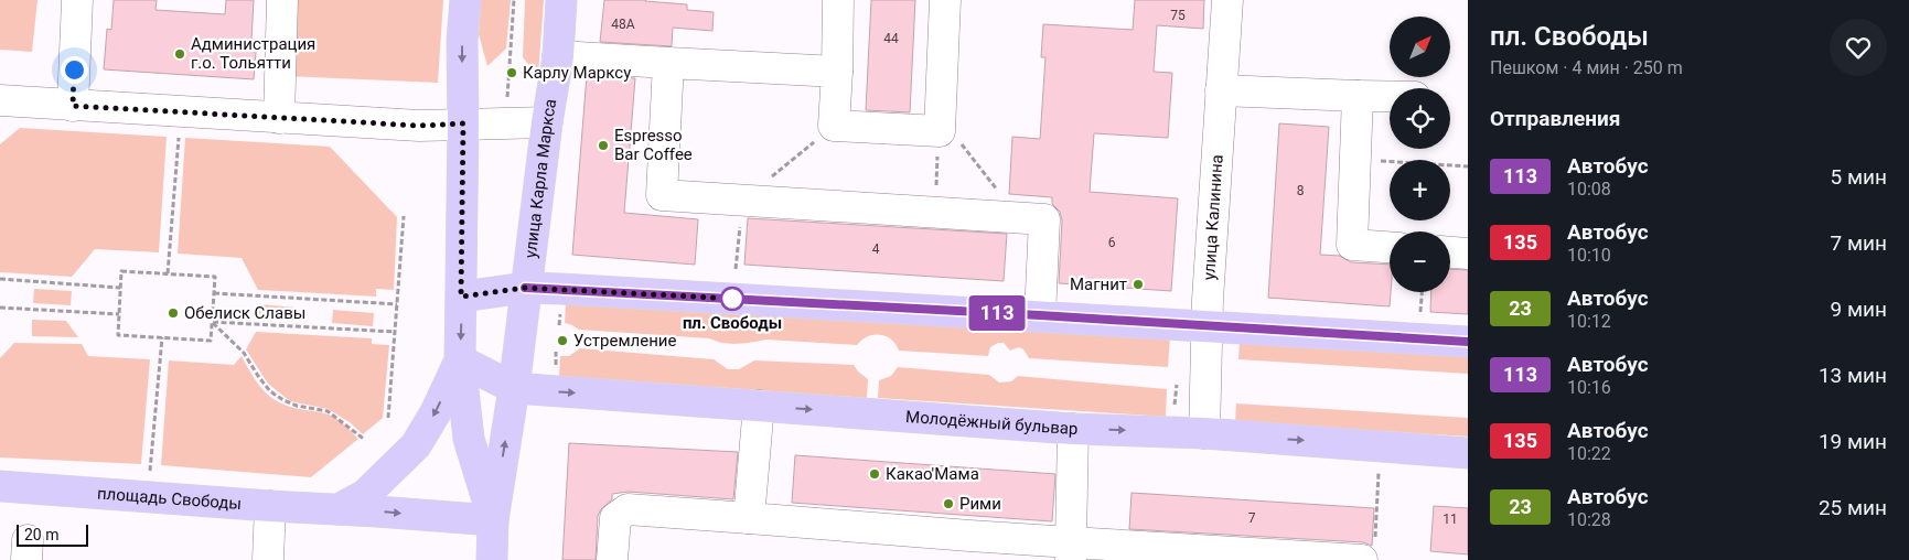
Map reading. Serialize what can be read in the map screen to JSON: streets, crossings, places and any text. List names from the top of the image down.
{
  "streets": {
    "main road": ["улица Карла Маркса", "Молодёжный бульвар", "площадь Свободы"],
    "street": ["улица Калинина"]
  },
  "crossings": [
    ["улица Карла Маркса", "Молодёжный бульвар"],
    ["улица Карла Маркса", "площадь Свободы"],
    ["улица Калинина", "Молодёжный бульвар"]
  ],
  "places": [
    "Администрация г.о. Тольятти",
    "Карлу Марксу",
    "Espresso Bar Coffee",
    "Магнит",
    "пл. Свободы",
    "Обелиск Славы",
    "Устремление",
    "Какао'Мама",
    "Рими"
  ],
  "lines": ["bus line 113"],
  "house_numbers": [
    "75",
    "48А",
    "44",
    "8",
    "6",
    "4",
    "7",
    "11"
  ],
  "scale_bar": "20 m",
  "north": "top right",
  "page": {
    "on_map": "113",
    "heading": [
      ["пл. Свободы", "Пешком · 4 мин · 250 m"],
      "Отправления"
    ],
    "map_buttons": ["+", "−"],
    "list": [
      {
        "mark": "113",
        "name": "Автобус",
        "note": "10:08",
        "value": "5 мин"
      },
      {
        "mark": "135",
        "name": "Автобус",
        "note": "10:10",
        "value": "7 мин"
      },
      {
        "mark": "23",
        "name": "Автобус",
        "note": "10:12",
        "value": "9 мин"
      },
      {
        "mark": "113",
        "name": "Автобус",
        "note": "10:16",
        "value": "13 мин"
      },
      {
        "mark": "135",
        "name": "Автобус",
        "note": "10:22",
        "value": "19 мин"
      },
      {
        "mark": "23",
        "name": "Автобус",
        "note": "10:28",
        "value": "25 мин"
      }
    ],
    "scale": "20 m"
  }
}
